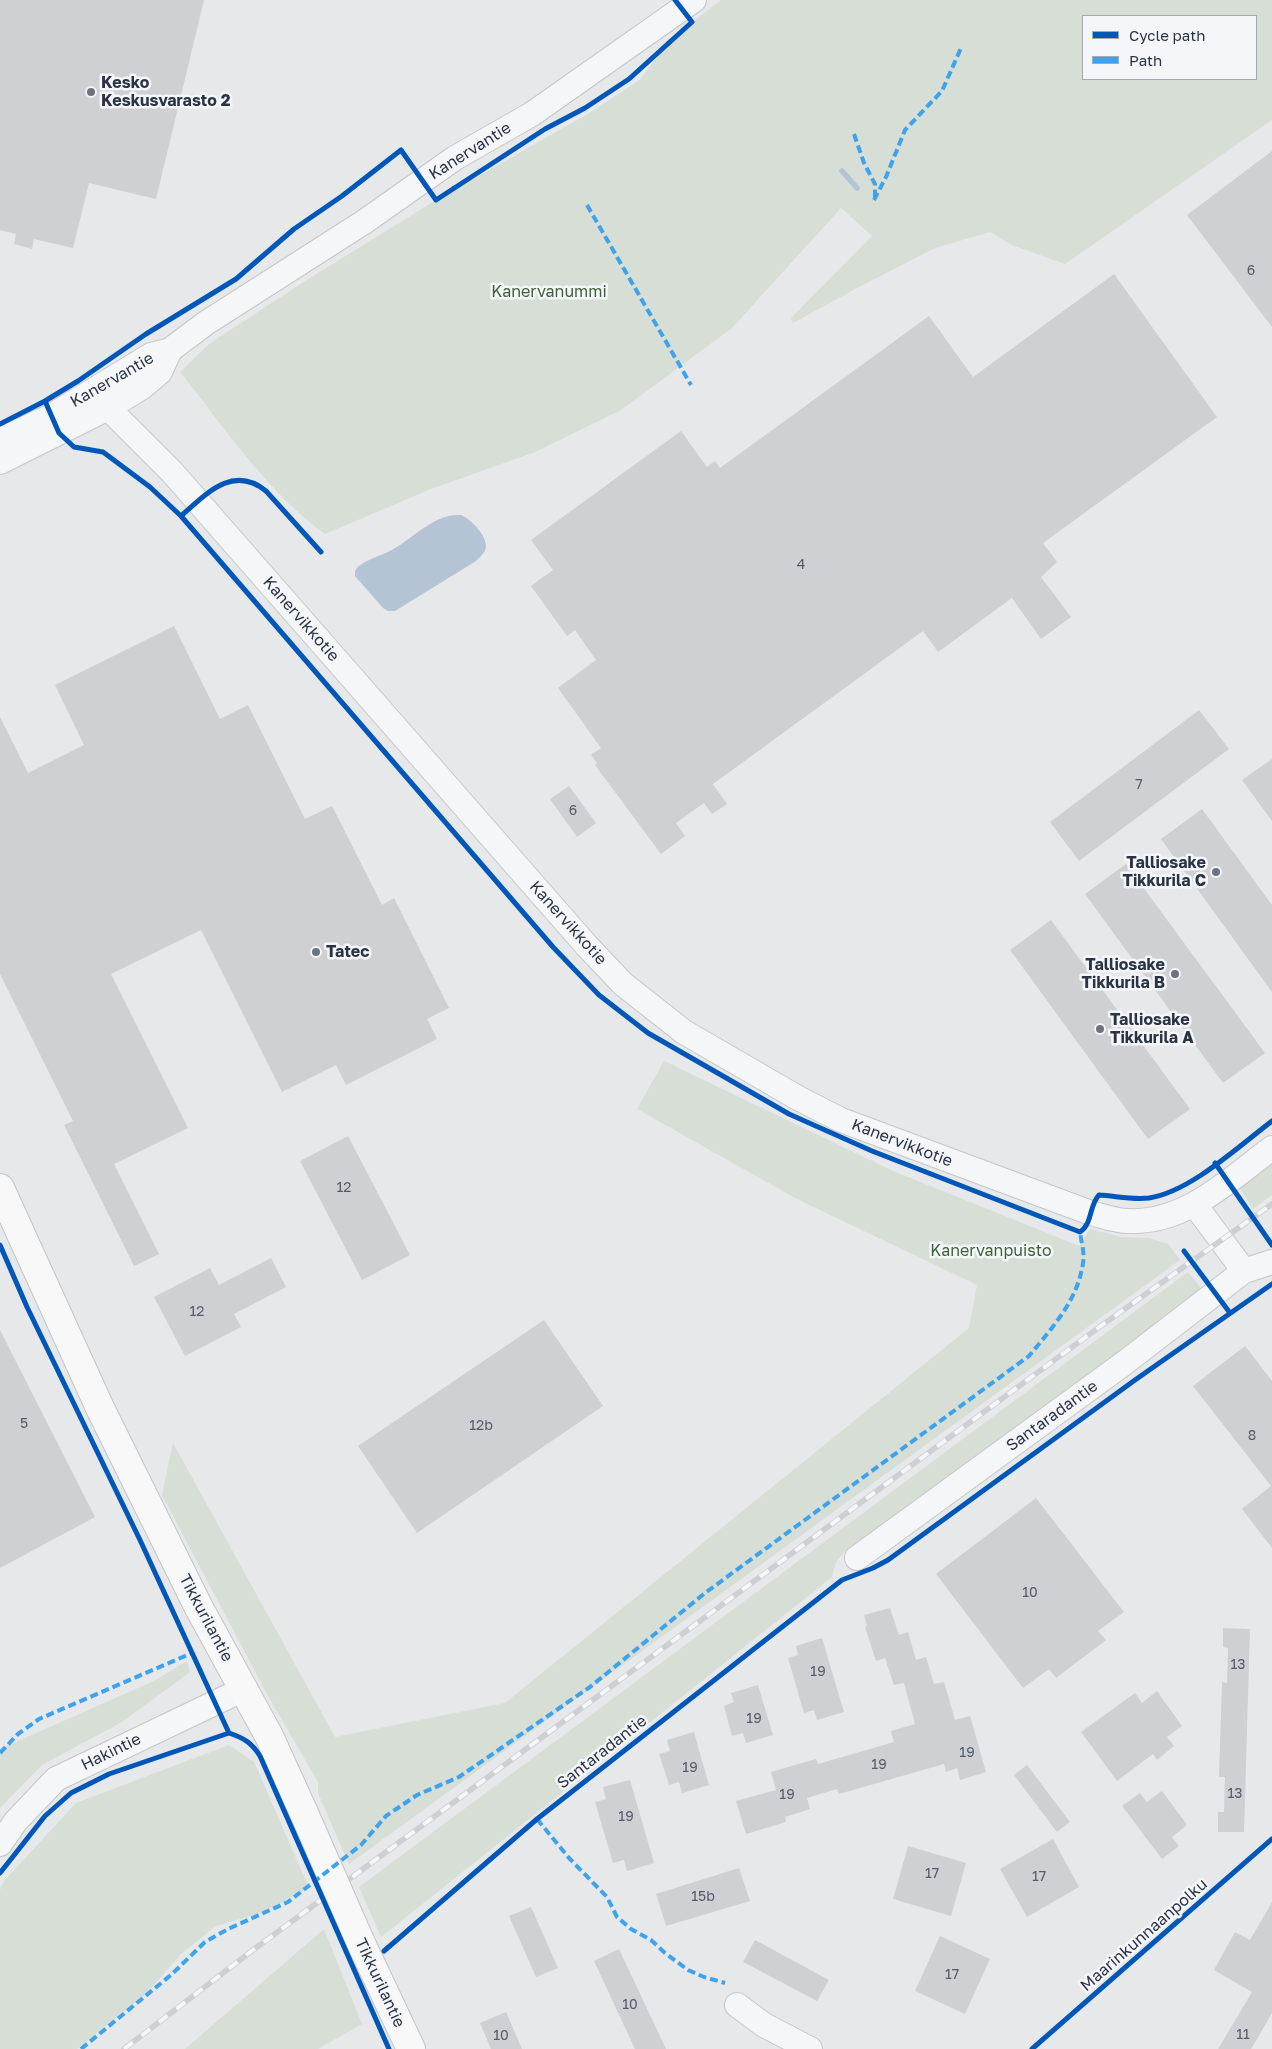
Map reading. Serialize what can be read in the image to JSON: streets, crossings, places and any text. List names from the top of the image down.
{
  "streets": {
    "main road": ["Tikkurilantie"],
    "street": [
      "Kanervantie",
      "Kanervikkotie",
      "Santaradantie",
      "Hakintie"
    ],
    "cycle path": ["Maarinkunnaanpolku"]
  },
  "crossings": [
    ["Kanervantie", "Kanervikkotie"],
    ["Tikkurilantie", "Hakintie"]
  ],
  "parks": ["Kanervanummi", "Kanervanpuisto"],
  "places": [
    "Kesko Keskusvarasto 2",
    "Talliosake Tikkurila C",
    "Tatec",
    "Talliosake Tikkurila B",
    "Talliosake Tikkurila A"
  ],
  "house_numbers": [
    "6",
    "4",
    "7",
    "6",
    "12",
    "12",
    "5",
    "12b",
    "8",
    "10",
    "13",
    "19",
    "19",
    "19",
    "19",
    "19",
    "13",
    "19",
    "19",
    "17",
    "17",
    "15b",
    "17",
    "10",
    "11",
    "10"
  ],
  "legend": ["Cycle path", "Path"]
}
